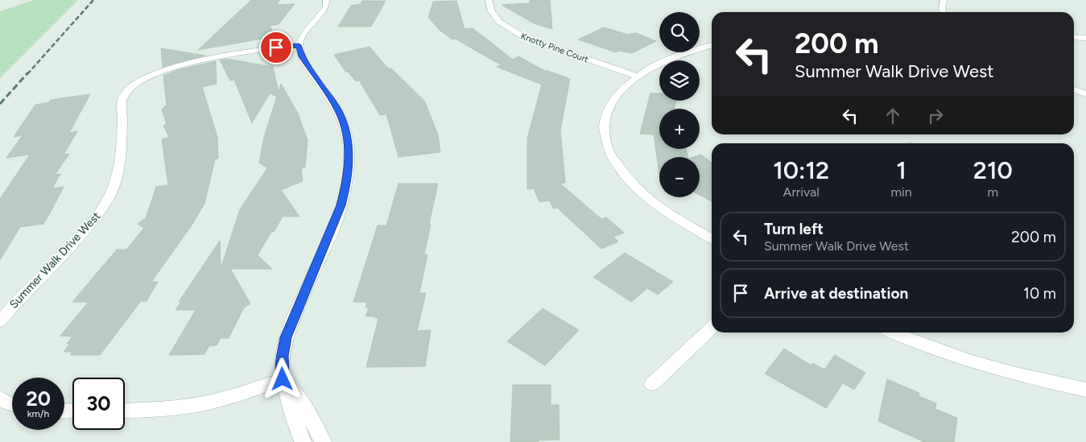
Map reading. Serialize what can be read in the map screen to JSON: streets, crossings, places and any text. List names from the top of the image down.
{
  "streets": {
    "street": ["Knotty Pine Court", "Summer Walk Drive West"]
  },
  "page": {
    "map_buttons": ["+", "−"],
    "turn": ["200 m", "Summer Walk Drive West"],
    "eta": [
      "10:12",
      "Arrival",
      "1",
      "min",
      "210",
      "m"
    ],
    "list": [
      {
        "name": "Turn left",
        "note": "Summer Walk Drive West",
        "value": "200 m"
      },
      {
        "name": "Arrive at destination",
        "value": "10 m"
      }
    ],
    "speed": "20 km/h",
    "limit": "30"
  }
}
